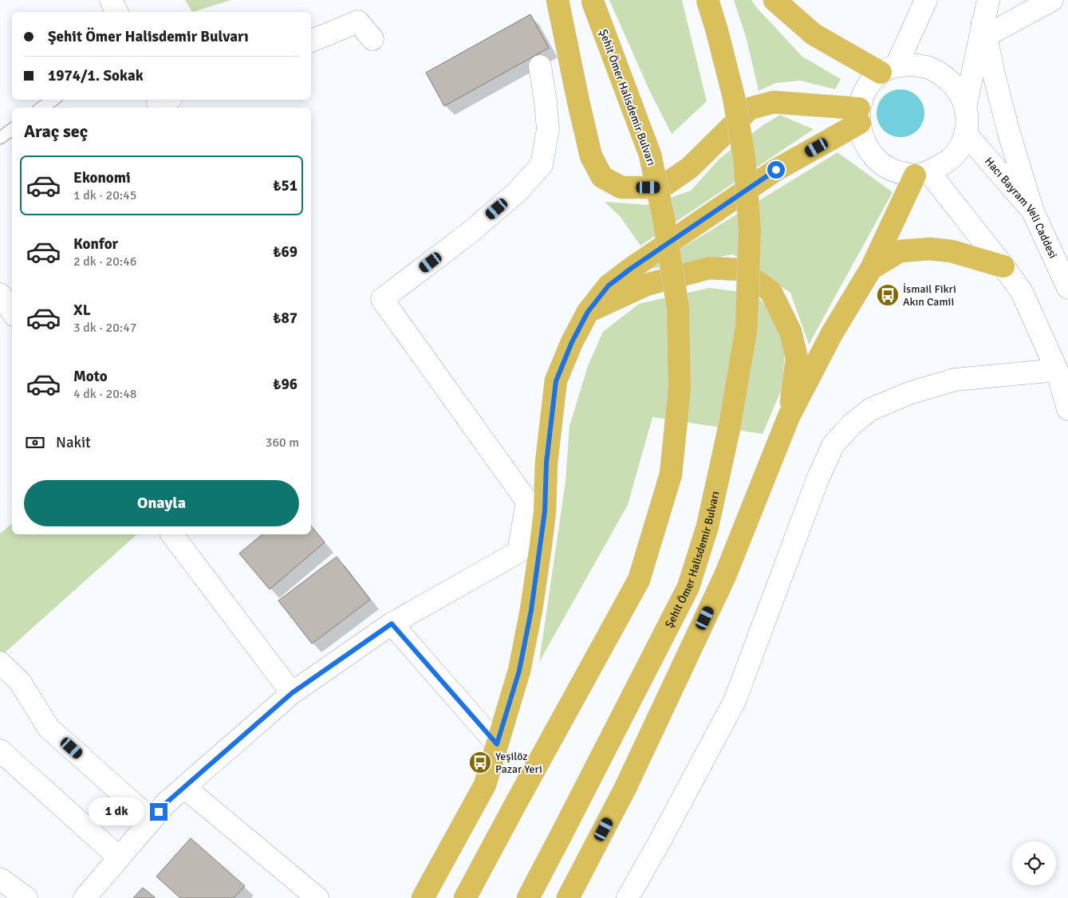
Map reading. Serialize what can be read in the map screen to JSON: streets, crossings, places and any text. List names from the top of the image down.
{
  "streets": {
    "highway": ["Şehit Ömer Halisdemir Bulvarı"],
    "street": ["Hacı Bayram Veli Caddesi"]
  },
  "places": {
    "bus stop": ["İsmail Fikri Akın Camii", "Yeşilöz Pazar Yeri"]
  },
  "page": {
    "banner": ["Şehit Ömer Halisdemir Bulvarı", "1974/1. Sokak"],
    "heading": "Araç seç",
    "list": [
      {
        "name": "Ekonomi",
        "note": "1 dk · 20:45",
        "value": "₺51"
      },
      {
        "name": "Konfor",
        "note": "2 dk · 20:46",
        "value": "₺69"
      },
      {
        "name": "XL",
        "note": "3 dk · 20:47",
        "value": "₺87"
      },
      {
        "name": "Moto",
        "note": "4 dk · 20:48",
        "value": "₺96"
      }
    ],
    "pay": ["Nakit", "360 m"],
    "buttons": "Onayla",
    "bubble": "1 dk"
  }
}
